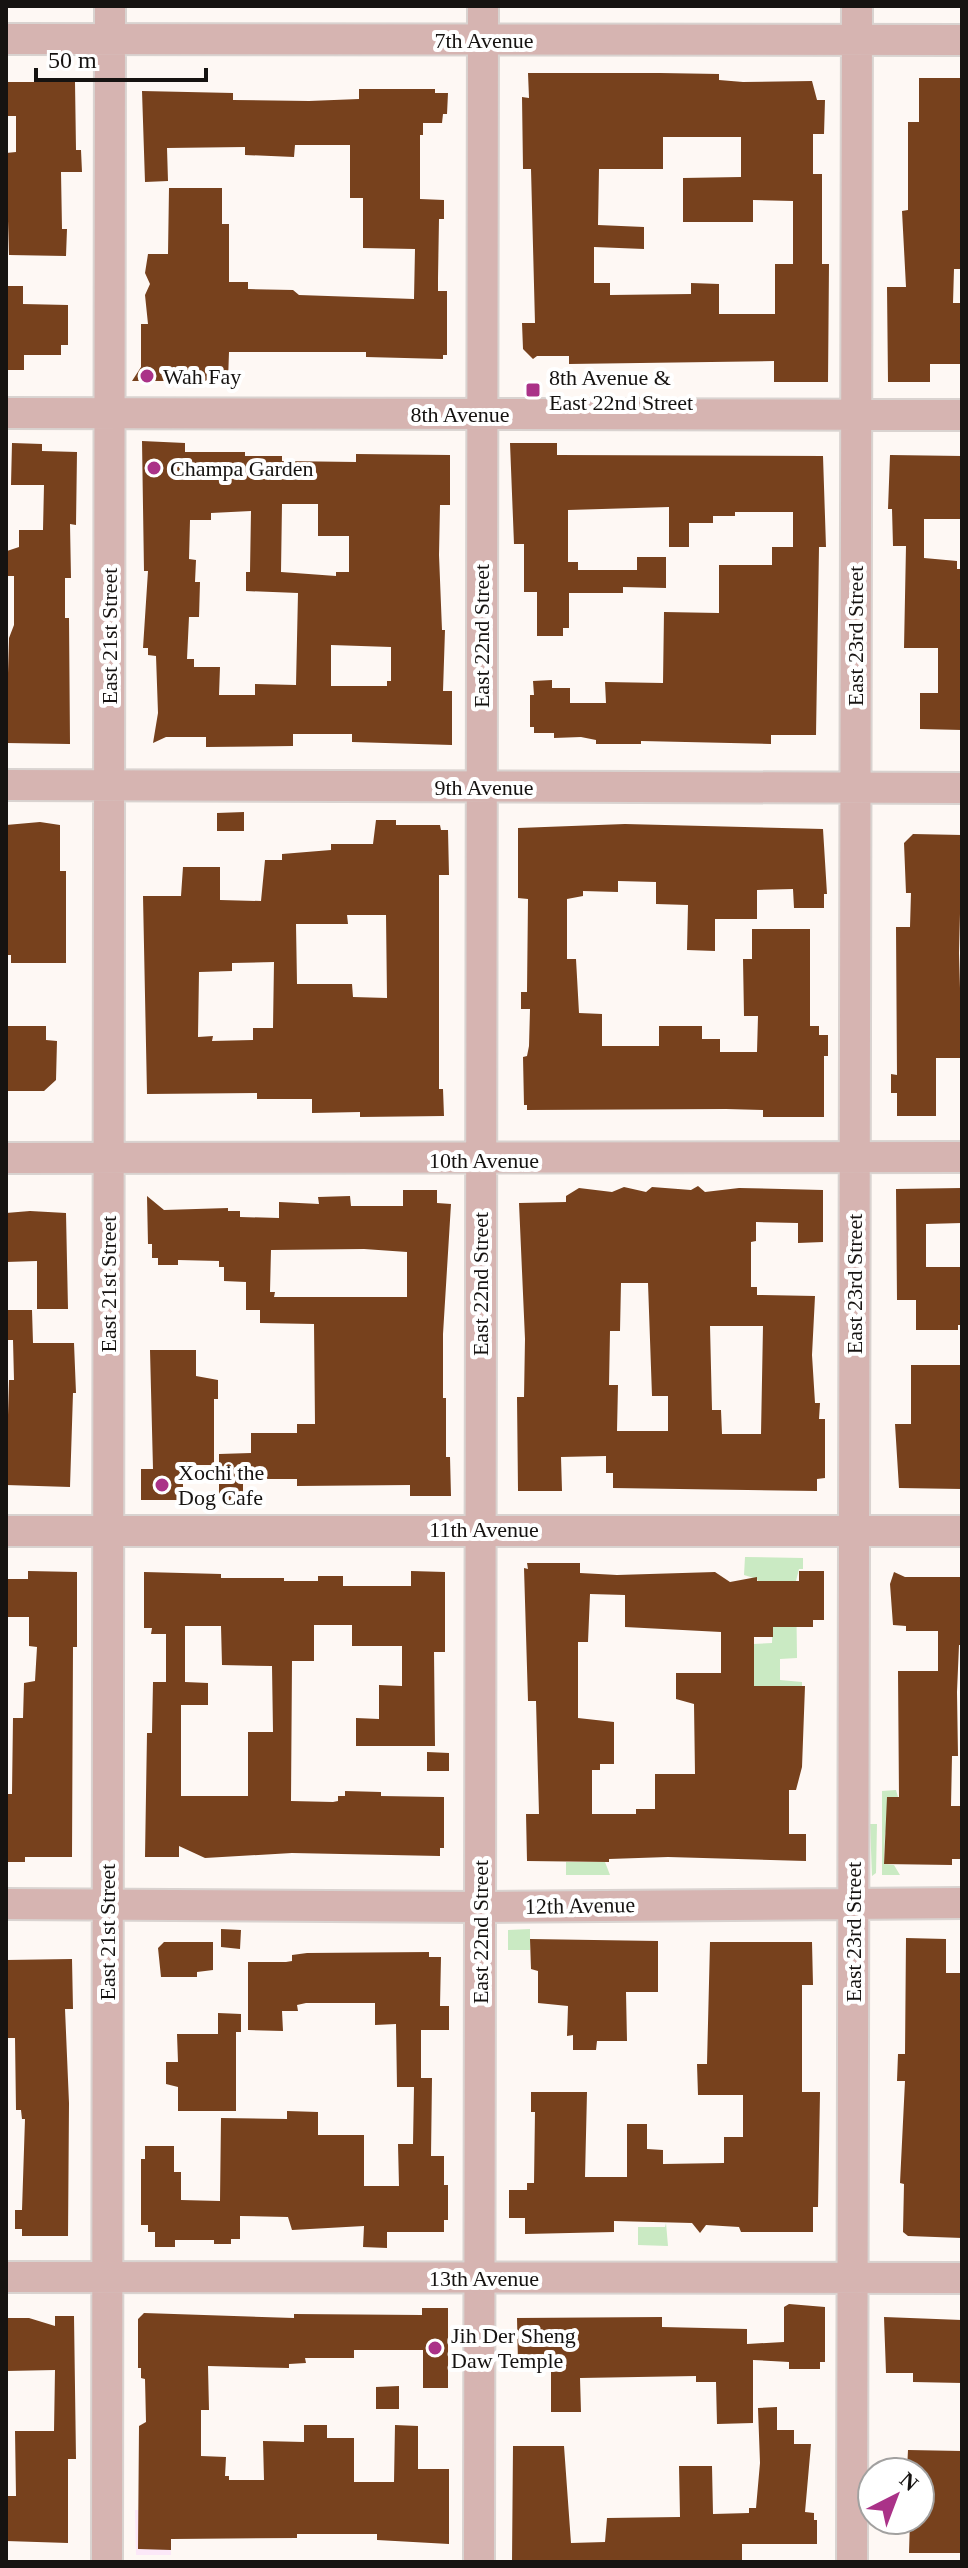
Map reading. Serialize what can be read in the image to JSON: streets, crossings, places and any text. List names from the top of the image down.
{
  "streets": {
    "street": [
      "7th Avenue",
      "8th Avenue",
      "East 21st Street",
      "East 22nd Street",
      "East 23rd Street",
      "9th Avenue",
      "10th Avenue",
      "11th Avenue",
      "12th Avenue",
      "13th Avenue"
    ]
  },
  "crossings": [
    ["7th Avenue", "East 21st Street"],
    ["7th Avenue", "East 22nd Street"],
    ["7th Avenue", "East 23rd Street"],
    ["8th Avenue", "East 21st Street"],
    ["8th Avenue", "East 22nd Street"],
    ["8th Avenue", "East 23rd Street"],
    ["East 21st Street", "9th Avenue"],
    ["East 21st Street", "10th Avenue"],
    ["East 21st Street", "11th Avenue"],
    ["East 21st Street", "12th Avenue"],
    ["East 21st Street", "13th Avenue"],
    ["East 22nd Street", "9th Avenue"],
    ["East 22nd Street", "10th Avenue"],
    ["East 22nd Street", "11th Avenue"],
    ["East 22nd Street", "12th Avenue"],
    ["East 22nd Street", "13th Avenue"],
    ["East 23rd Street", "9th Avenue"],
    ["East 23rd Street", "10th Avenue"],
    ["East 23rd Street", "11th Avenue"],
    ["East 23rd Street", "12th Avenue"],
    ["East 23rd Street", "13th Avenue"]
  ],
  "places": {
    "other": [
      "Wah Fay",
      "Champa Garden",
      "Xochi the Dog Cafe",
      "Jih Der Sheng Daw Temple"
    ],
    "transit": ["8th Avenue & East 22nd Street"]
  },
  "scale_bar": "50 m",
  "north": "top right"
}
